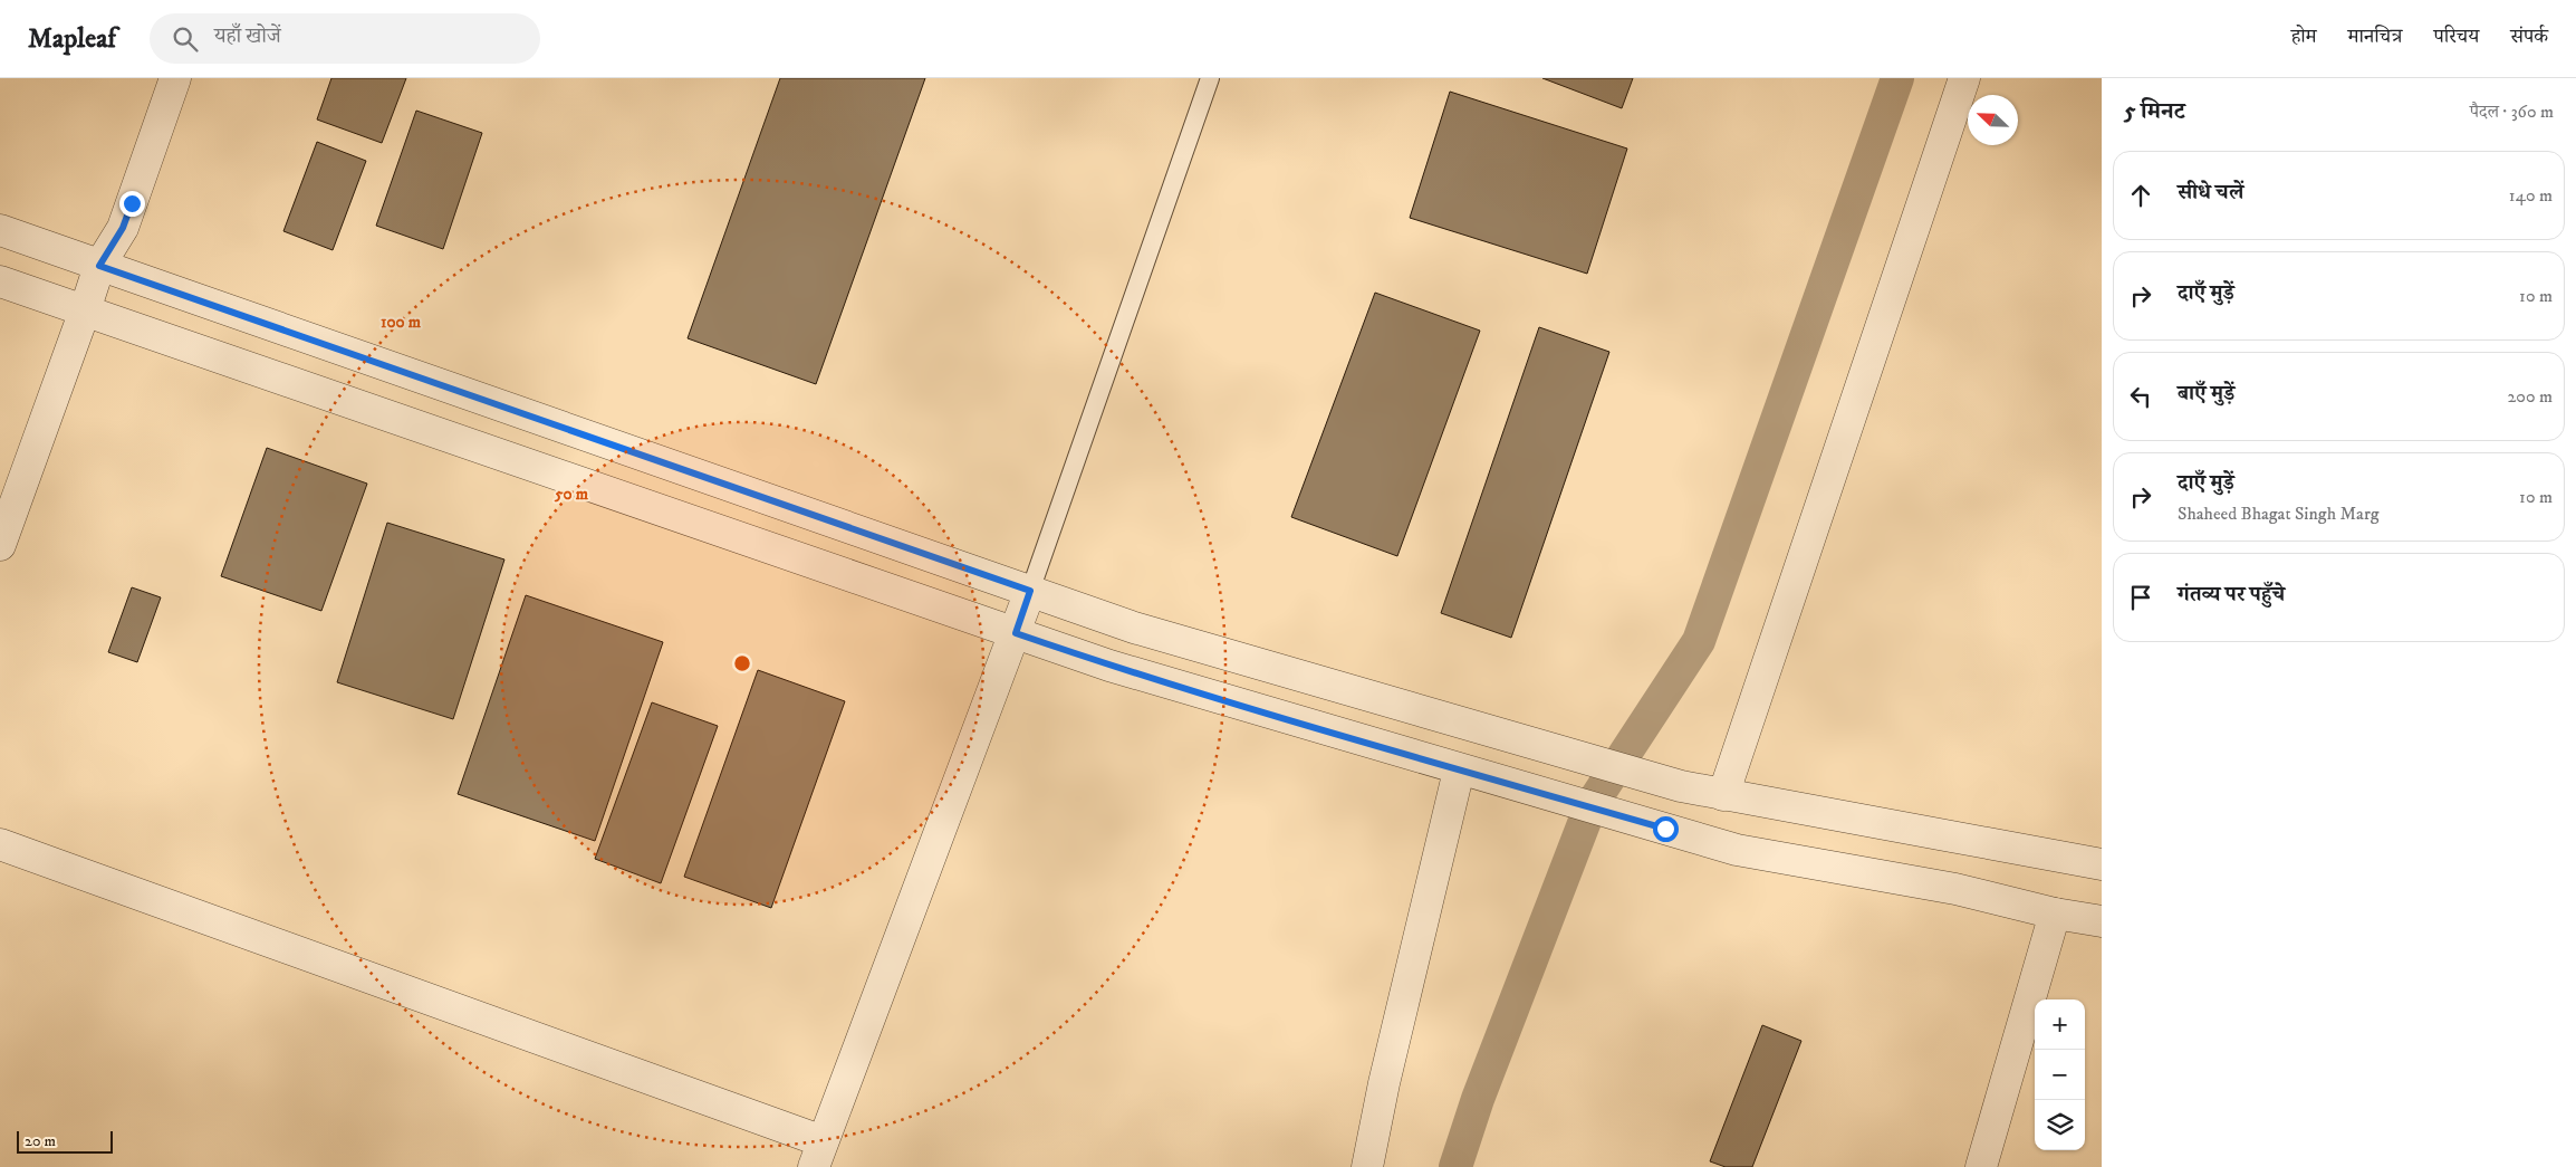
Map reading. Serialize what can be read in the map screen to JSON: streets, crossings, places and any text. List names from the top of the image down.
{
  "scale_bar": "20 m",
  "north": "top left",
  "page": {
    "header": "Mapleaf",
    "search": "यहाँ खोजें",
    "nav": [
      "होम",
      "मानचित्र",
      "परिचय",
      "संपर्क"
    ],
    "heading": ["5 मिनट", "पैदल · 360 m"],
    "list": [
      ["सीधे चलें", "140 m"],
      ["दाएँ मुड़ें", "10 m"],
      ["बाएँ मुड़ें", "200 m"],
      ["दाएँ मुड़ें", "Shaheed Bhagat Singh Marg", "10 m"],
      "गंतव्य पर पहुँचे"
    ],
    "map_buttons": ["+", "−"],
    "scale": "20 m"
  },
  "rings": ["100 m", "50 m"]
}
